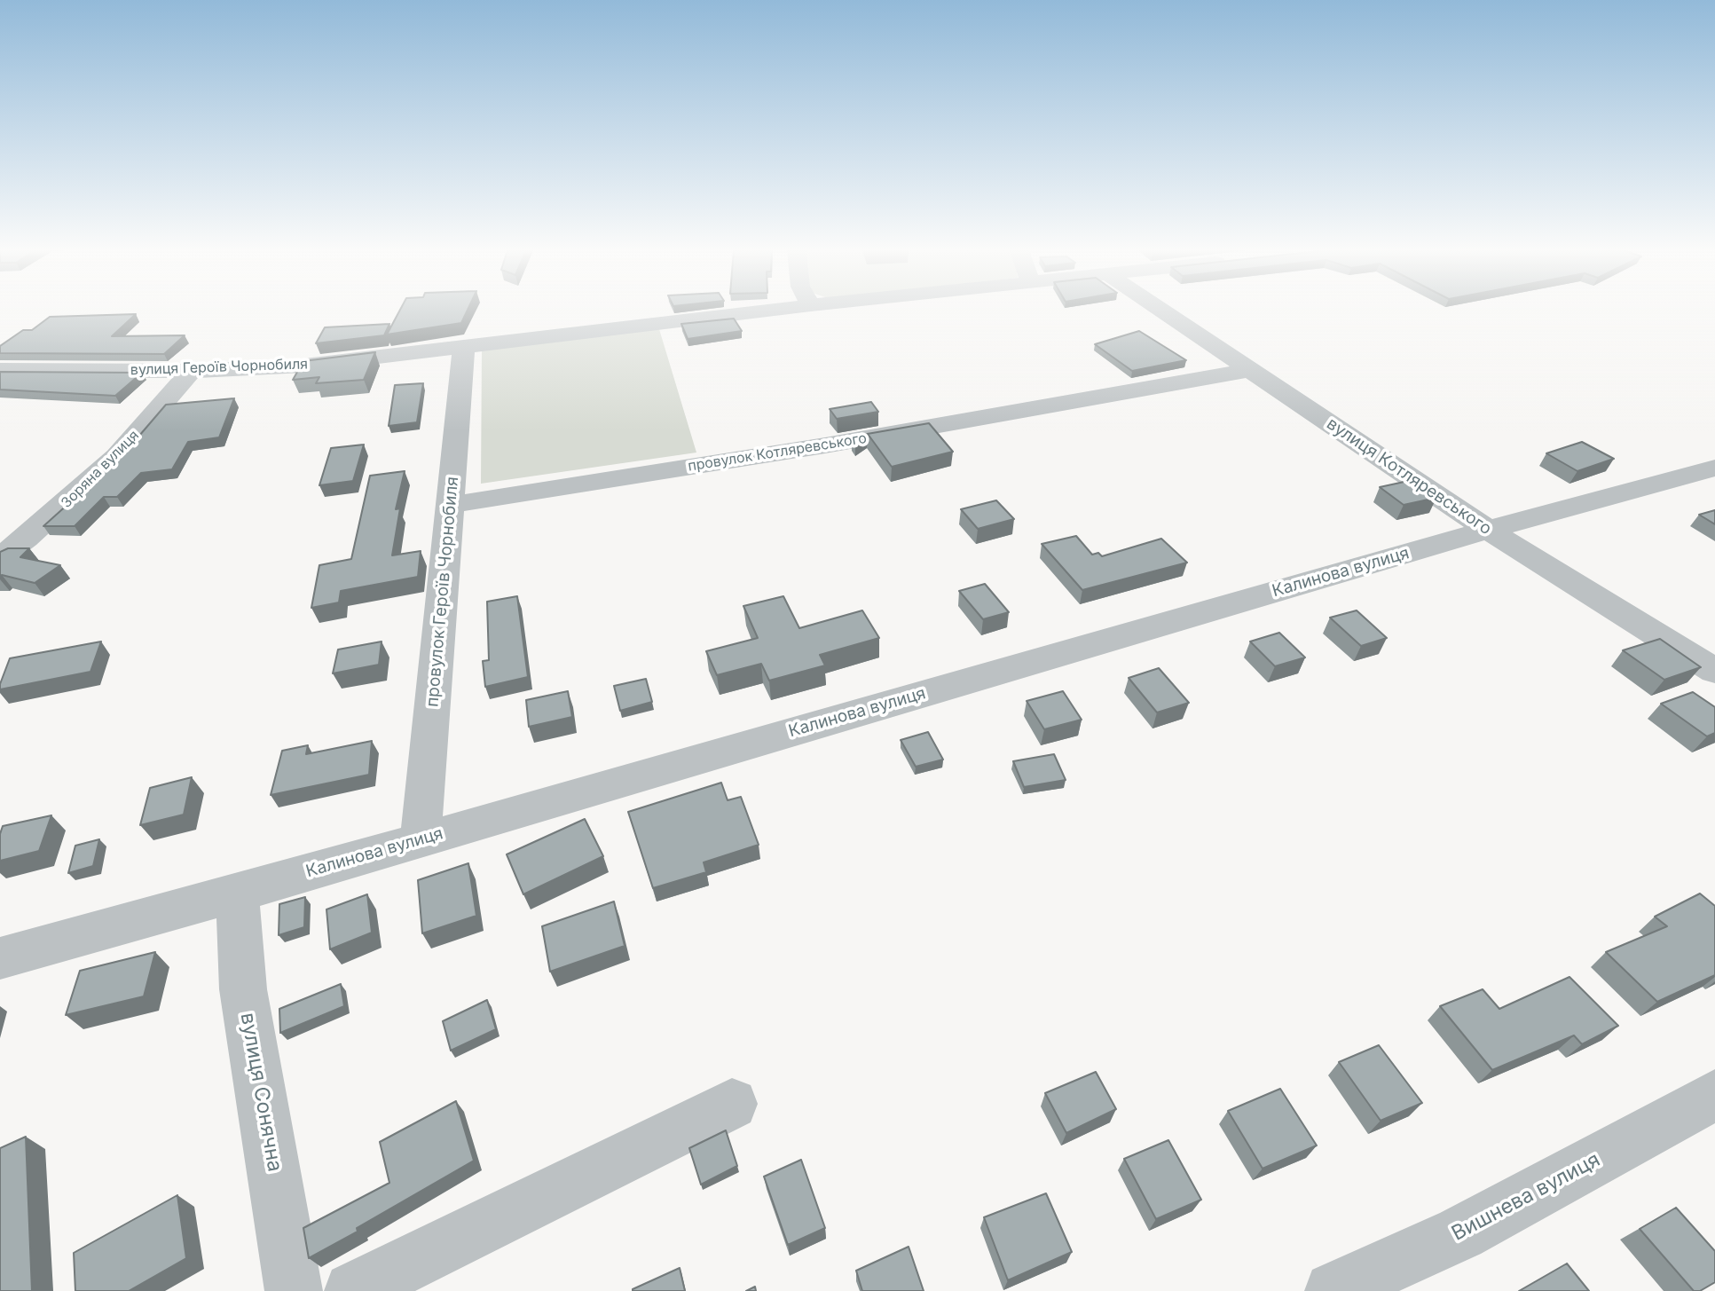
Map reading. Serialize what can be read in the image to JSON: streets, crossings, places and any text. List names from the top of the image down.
{
  "streets": {
    "street": [
      "вулиця Героїв Чорнобиля",
      "провулок Котляревського",
      "Зоряна вулиця",
      "вулиця Котляревського",
      "Калинова вулиця",
      "провулок Героїв Чорнобиля",
      "вулиця Сонячна",
      "Вишнева вулиця"
    ]
  },
  "crossings": [
    ["вулиця Героїв Чорнобиля", "Зоряна вулиця"],
    ["вулиця Героїв Чорнобиля", "провулок Героїв Чорнобиля"],
    ["провулок Котляревського", "вулиця Котляревського"],
    ["провулок Котляревського", "провулок Героїв Чорнобиля"],
    ["вулиця Котляревського", "Калинова вулиця"],
    ["Калинова вулиця", "провулок Героїв Чорнобиля"],
    ["Калинова вулиця", "вулиця Сонячна"]
  ]
}
